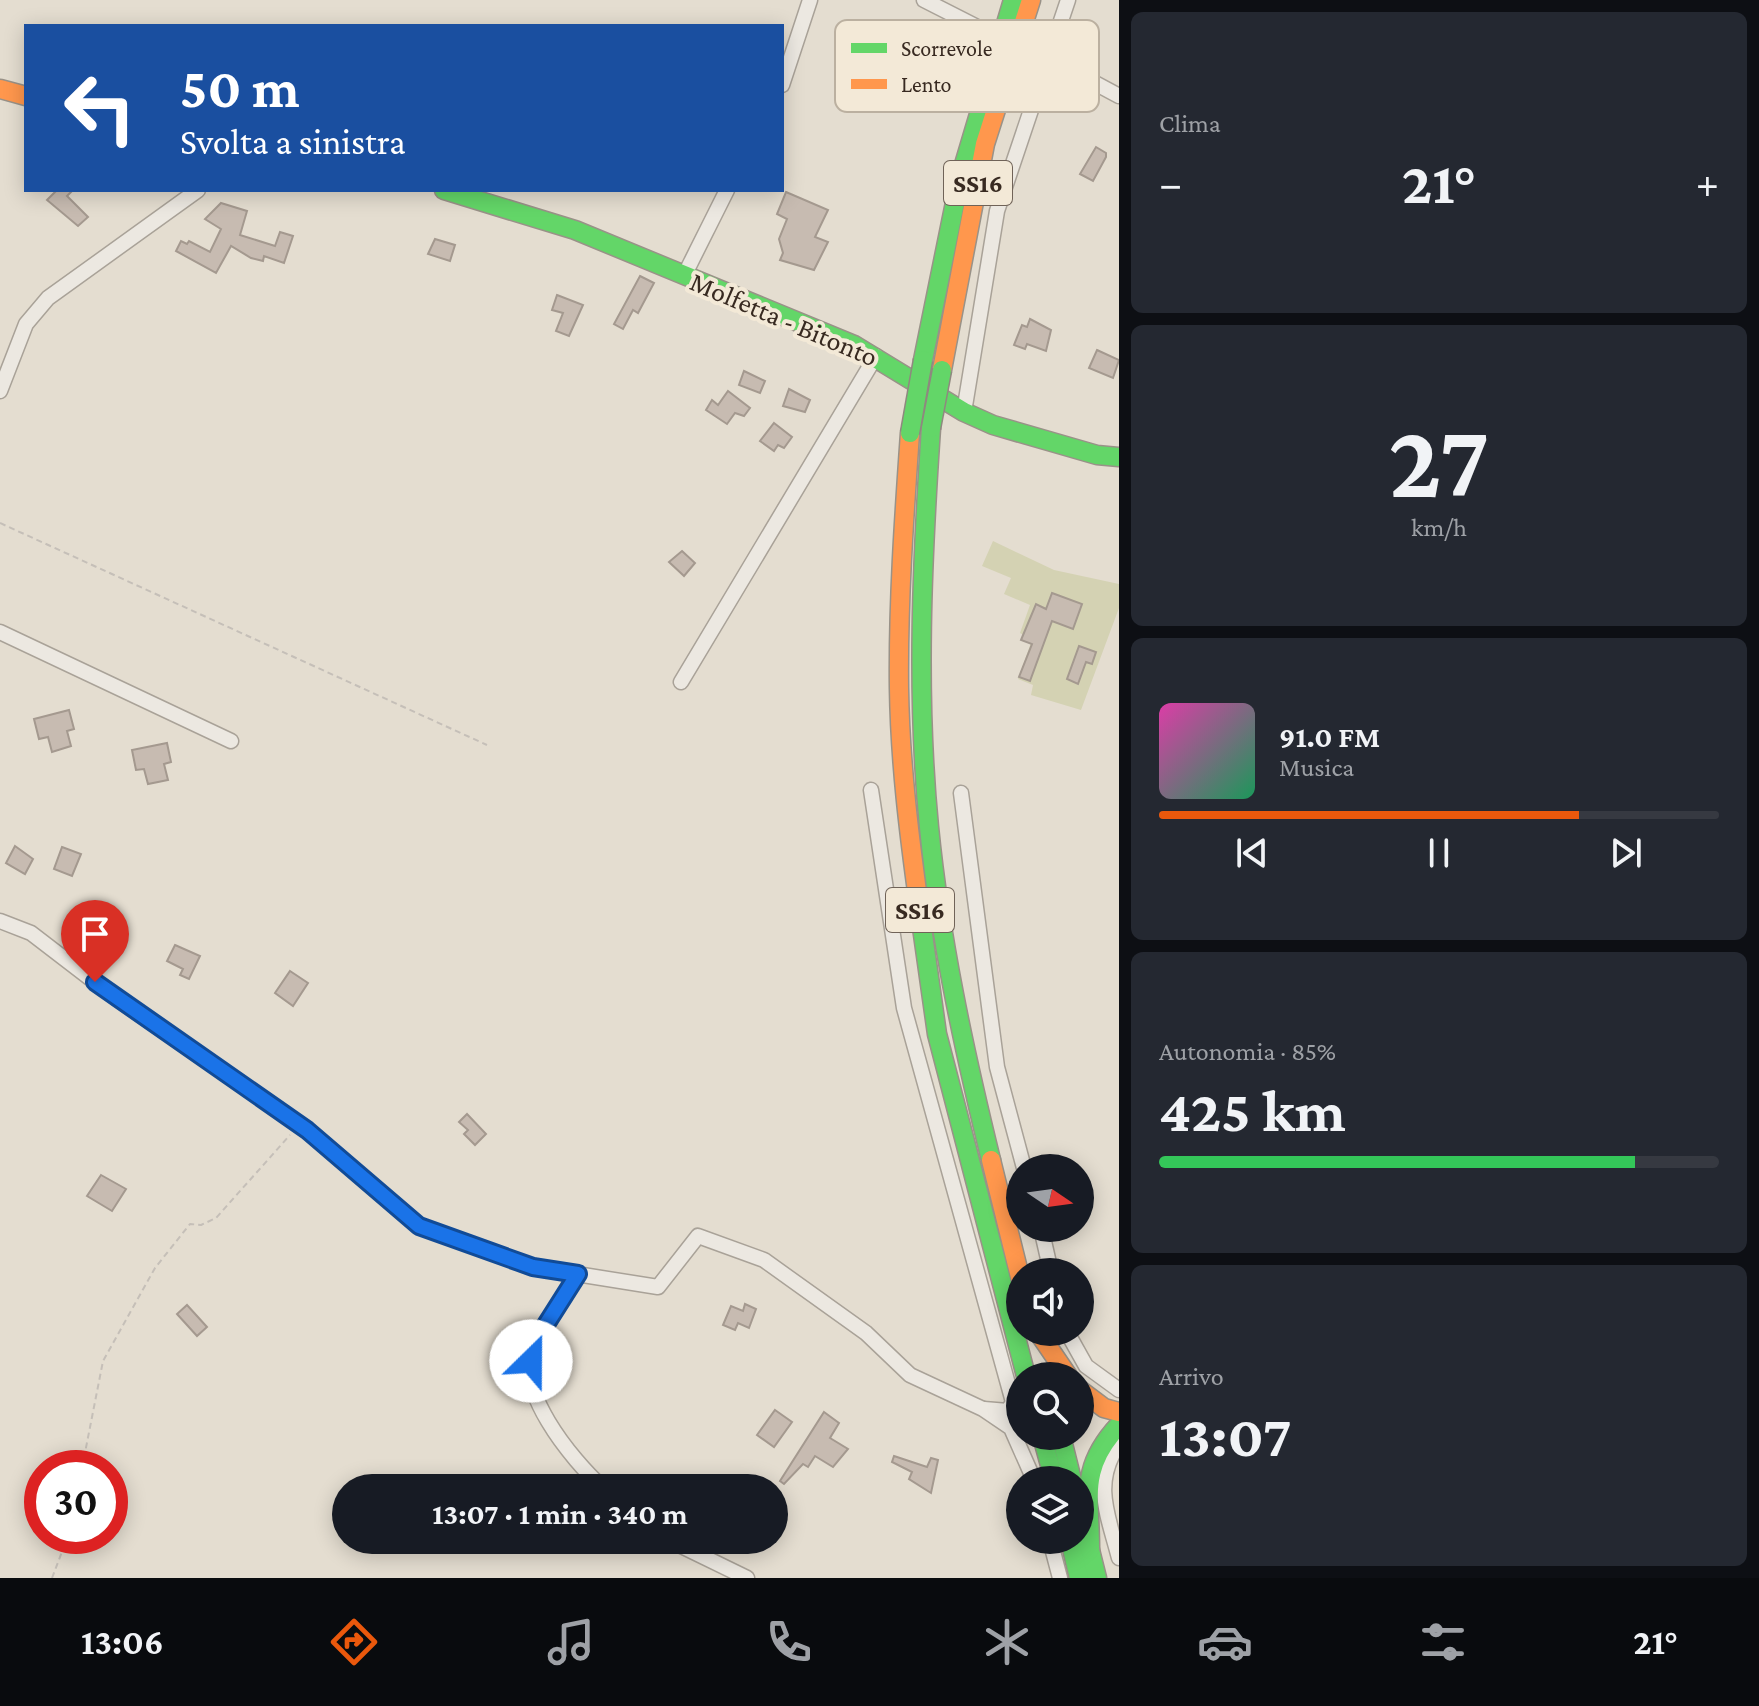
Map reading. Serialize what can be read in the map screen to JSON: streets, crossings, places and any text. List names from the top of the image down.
{
  "streets": {
    "main road": ["SS16", "Molfetta - Bitonto"]
  },
  "legend": ["Scorrevole", "Lento"],
  "north": "right",
  "page": {
    "tile": [
      "Clima",
      ["27", "km/h"],
      ["Autonomia · 85%", "425 km"],
      ["Arrivo", "13:07"]
    ],
    "turn": ["50 m", "Svolta a sinistra"],
    "heat": ["−", "21°", "+"],
    "song": ["91.0 FM", "Musica"],
    "limit": "30",
    "trip": "13:07 · 1 min · 340 m",
    "tabs": ["13:06", "21°"]
  }
}
